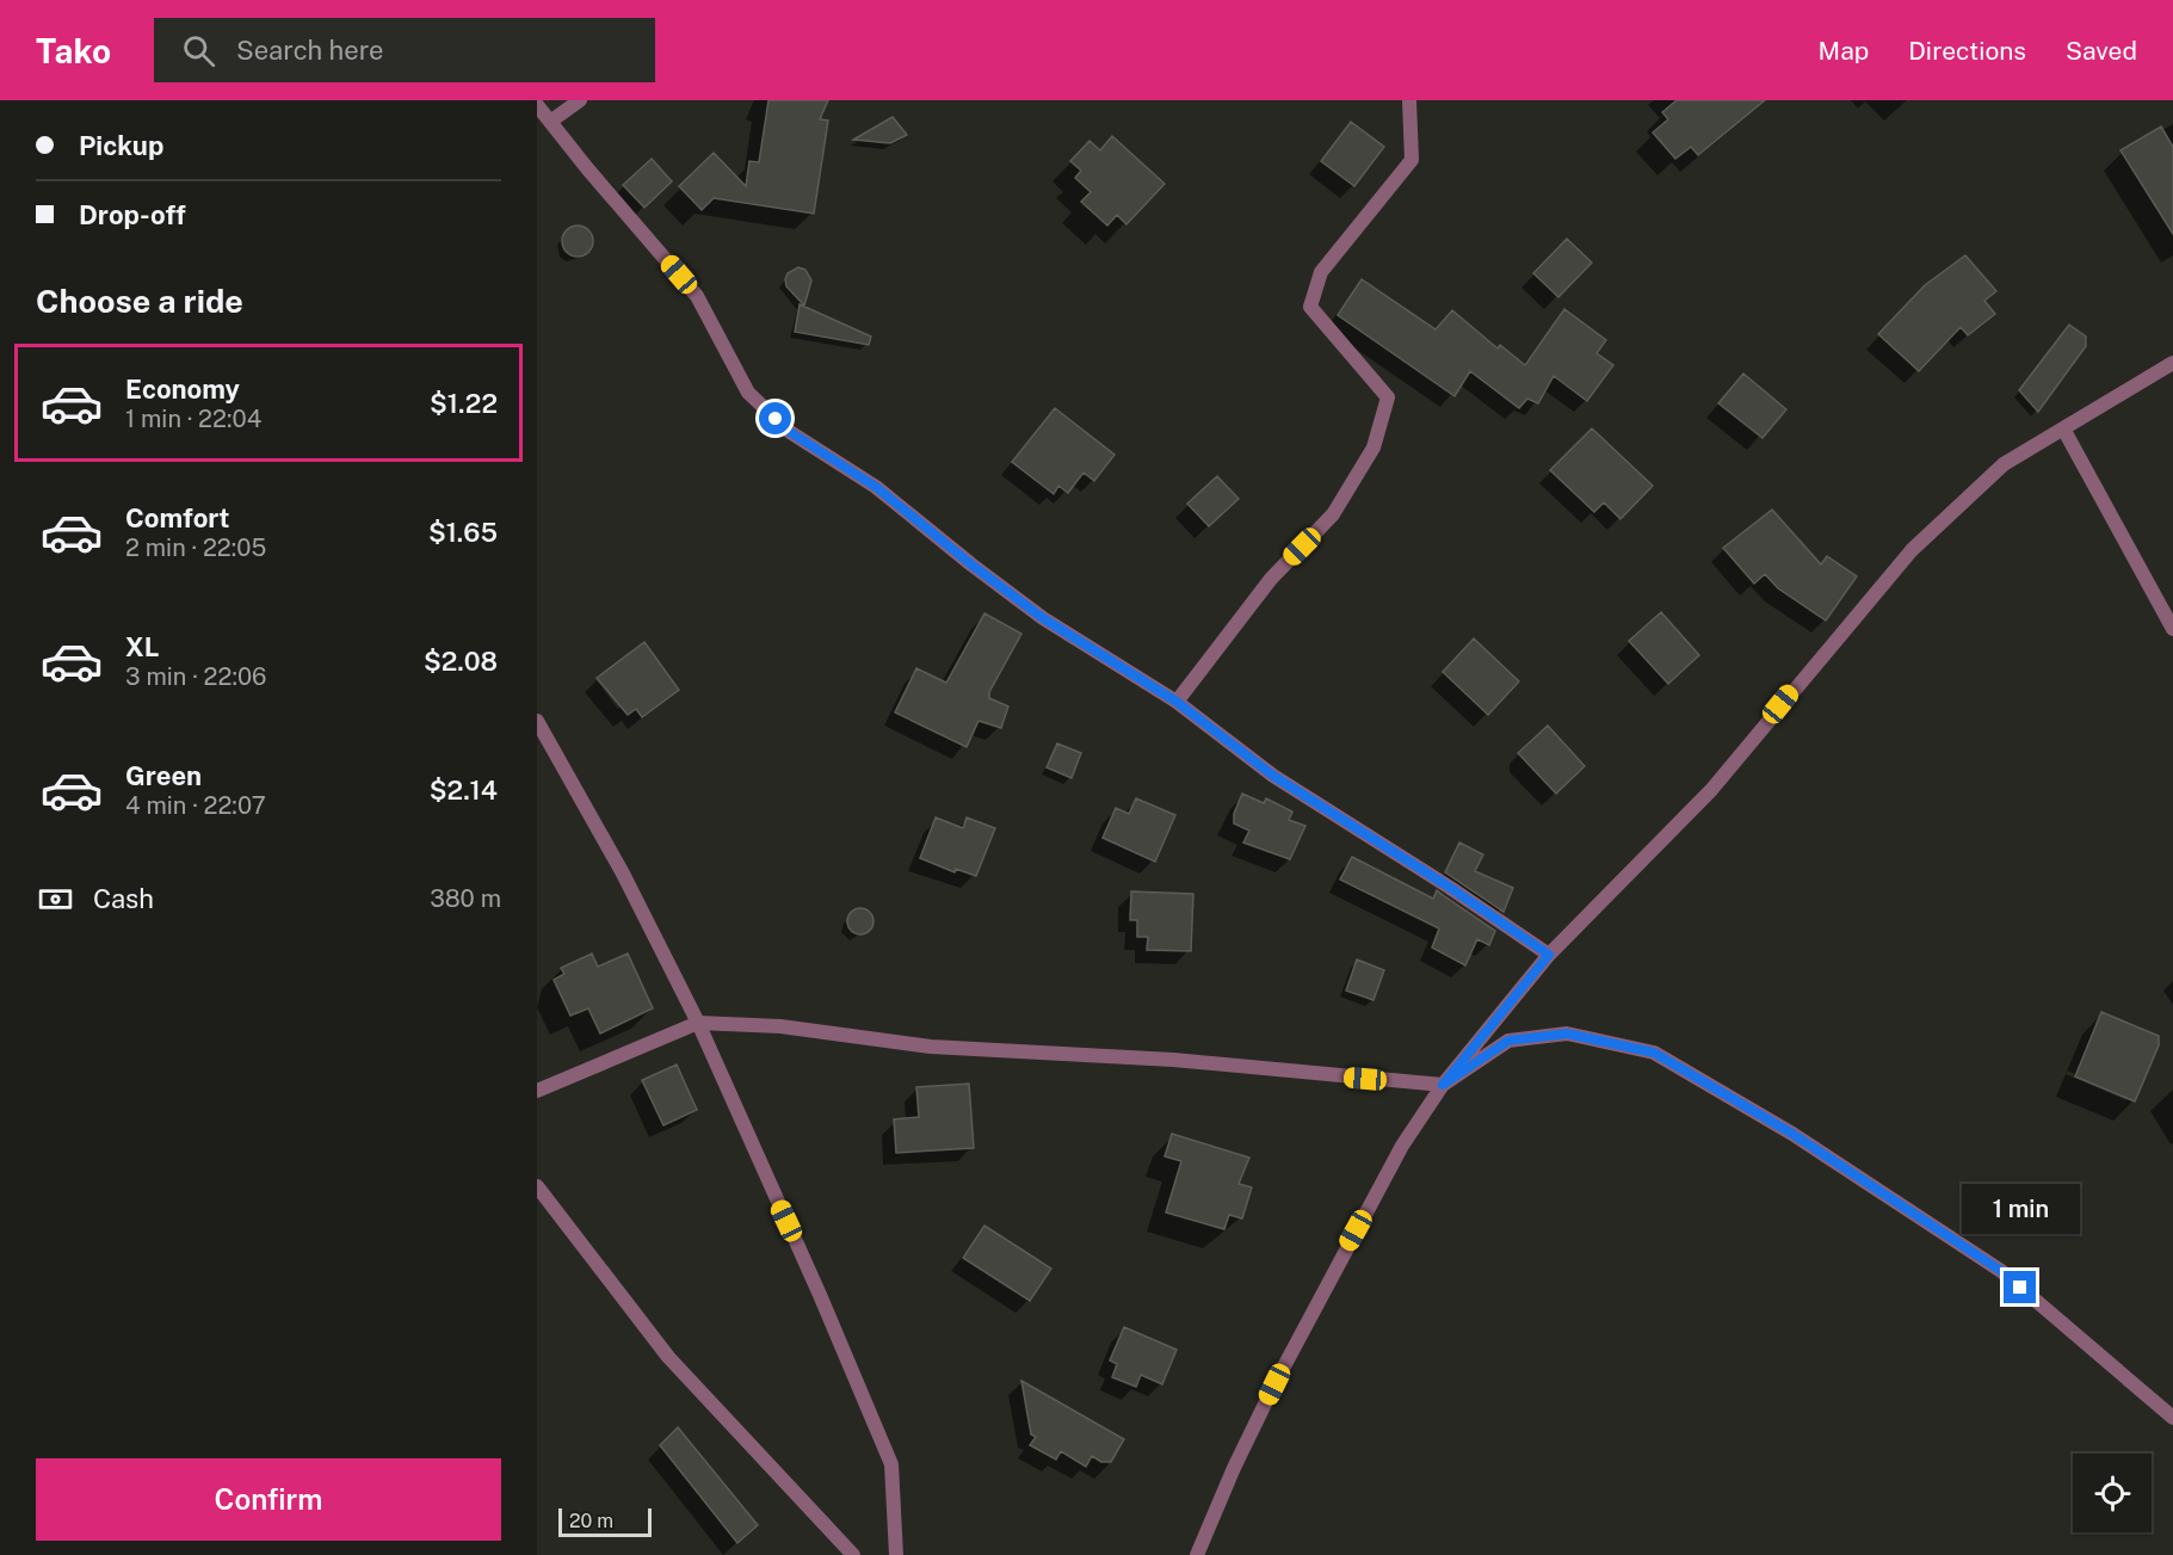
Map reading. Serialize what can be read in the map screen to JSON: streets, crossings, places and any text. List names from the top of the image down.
{
  "scale_bar": "20 m",
  "page": {
    "header": "Tako",
    "search": "Search here",
    "nav": ["Map", "Directions", "Saved"],
    "banner": ["Pickup", "Drop-off"],
    "heading": "Choose a ride",
    "list": [
      {
        "name": "Economy",
        "note": "1 min · 22:04",
        "value": "$1.22"
      },
      {
        "name": "Comfort",
        "note": "2 min · 22:05",
        "value": "$1.65"
      },
      {
        "name": "XL",
        "note": "3 min · 22:06",
        "value": "$2.08"
      },
      {
        "name": "Green",
        "note": "4 min · 22:07",
        "value": "$2.14"
      }
    ],
    "pay": ["Cash", "380 m"],
    "bubble": "1 min",
    "buttons": "Confirm",
    "scale": "20 m"
  }
}
